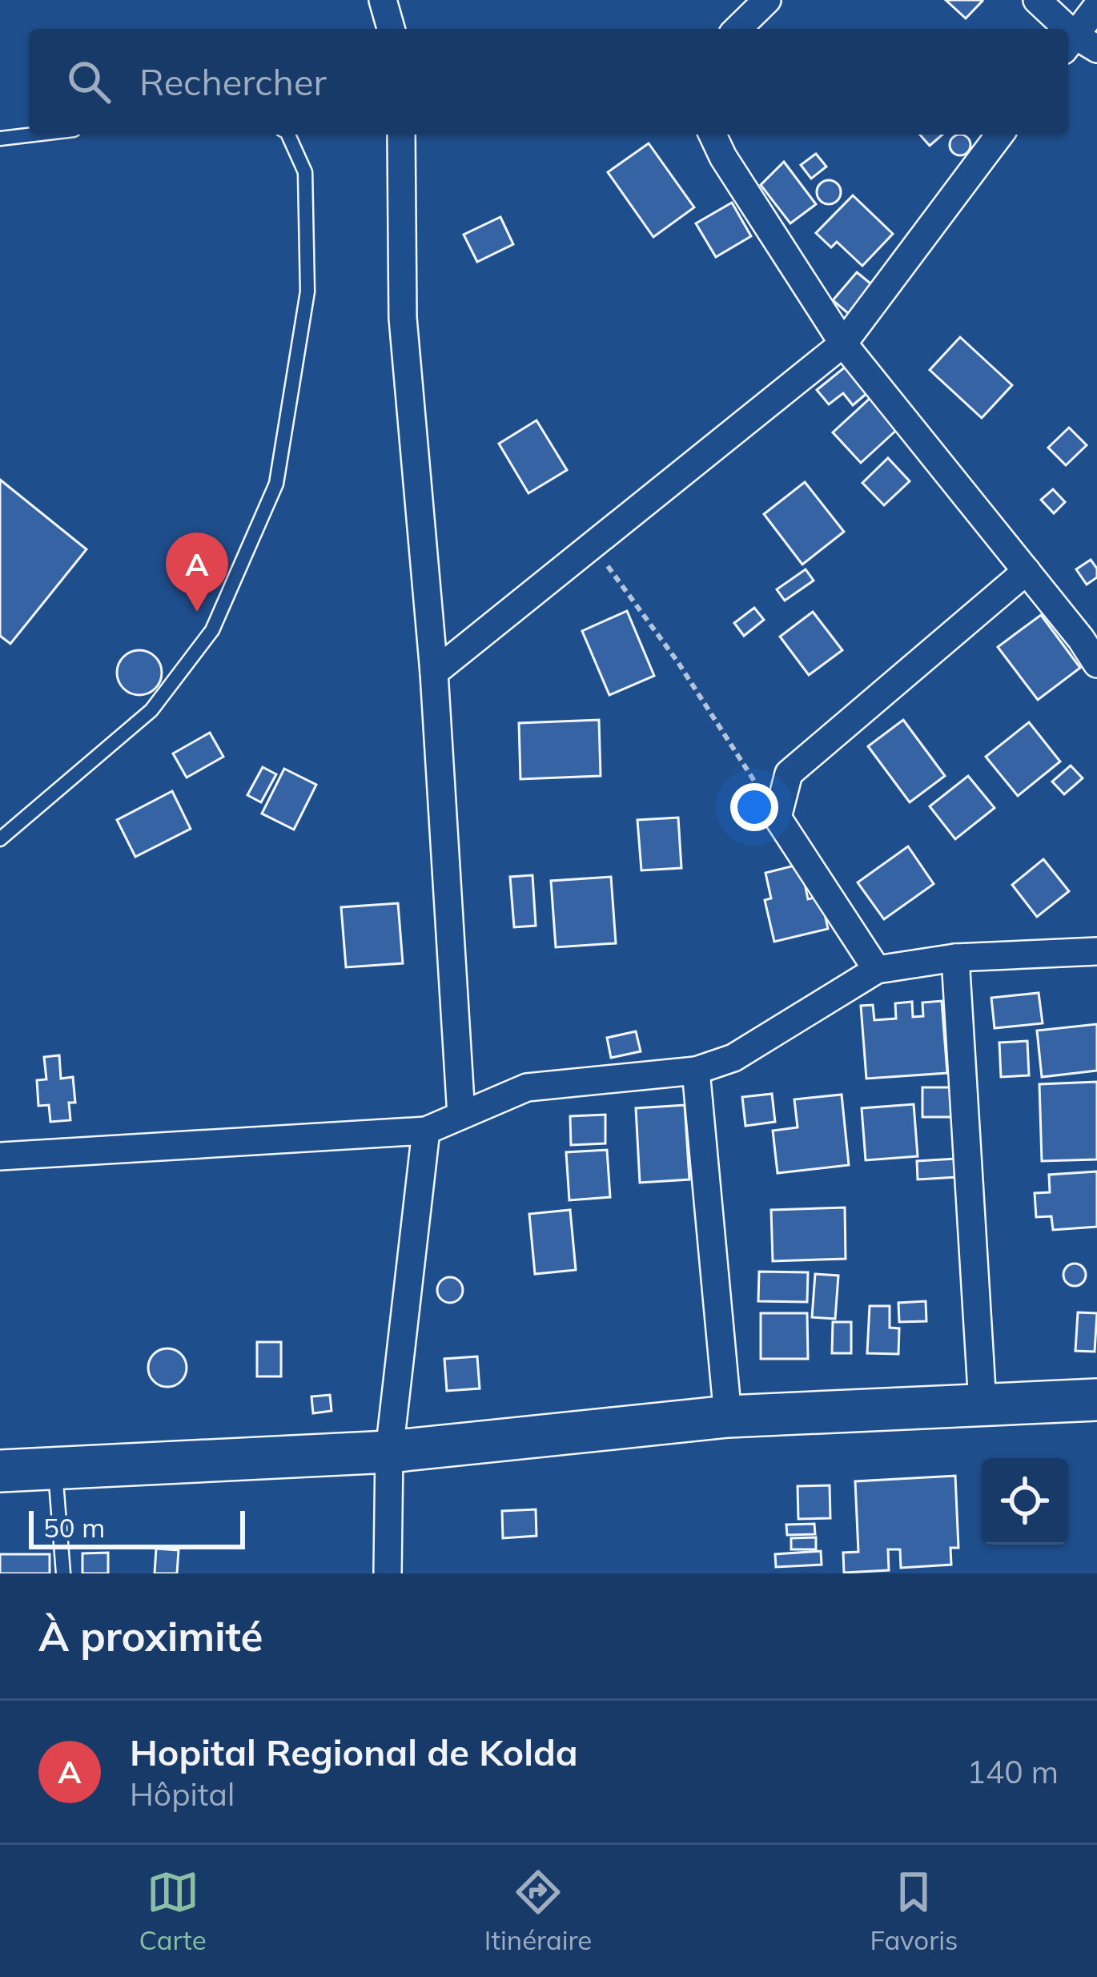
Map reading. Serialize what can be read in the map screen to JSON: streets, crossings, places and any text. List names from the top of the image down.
{
  "scale_bar": "50 m",
  "page": {
    "search": "Rechercher",
    "pins": "A",
    "scale": "50 m",
    "heading": "À proximité",
    "list": [
      {
        "mark": "A",
        "name": "Hopital Regional de Kolda",
        "note": "Hôpital",
        "value": "140 m"
      }
    ],
    "nav": ["Carte", "Itinéraire", "Favoris"]
  }
}
